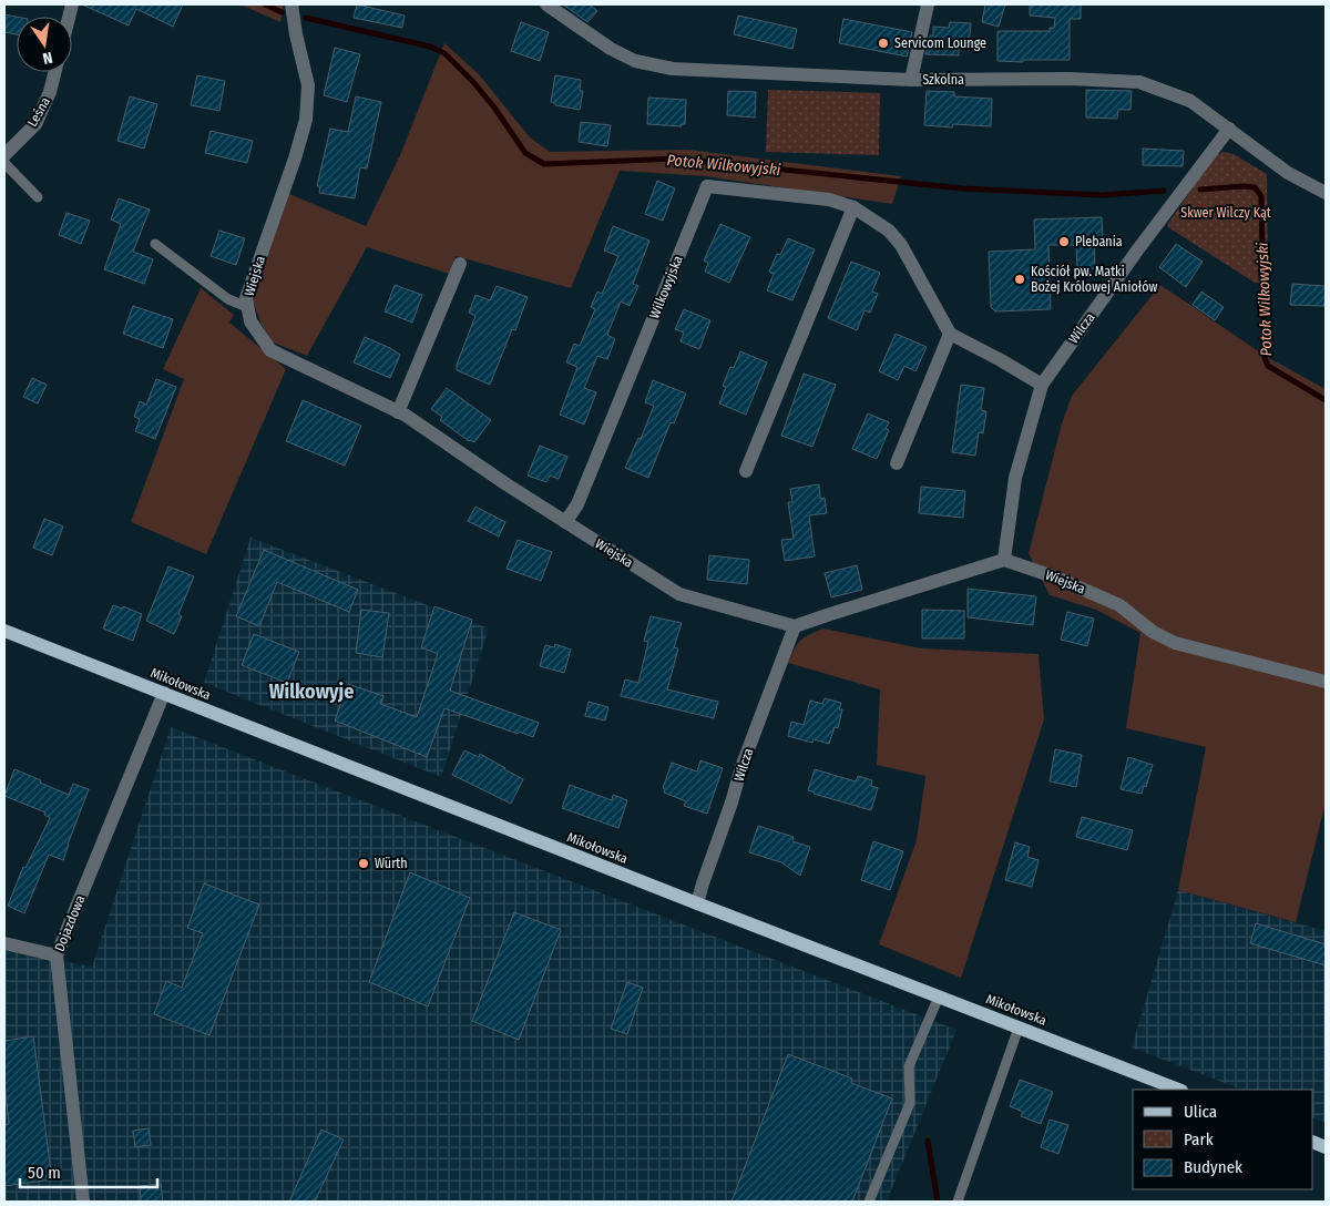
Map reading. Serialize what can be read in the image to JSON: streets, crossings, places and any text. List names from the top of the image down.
{
  "streets": {
    "main road": ["Mikołowska"],
    "street": [
      "Szkolna",
      "Leśna",
      "Wiejska",
      "Wilkowyjska",
      "Wilcza",
      "Dojazdowa"
    ]
  },
  "crossings": [
    ["Szkolna", "Wilcza"],
    ["Wiejska", "Wilkowyjska"],
    ["Wiejska", "Wilcza"],
    ["Wilcza", "Mikołowska"],
    ["Mikołowska", "Dojazdowa"]
  ],
  "districts": ["Wilkowyje"],
  "water": ["Potok Wilkowyjski"],
  "parks": ["Skwer Wilczy Kąt"],
  "places": [
    "Servicom Lounge",
    "Plebania",
    "Kościół pw. Matki Bożej Królowej Aniołów",
    "Würth"
  ],
  "legend": ["Ulica", "Park", "Budynek"],
  "scale_bar": "50 m",
  "north": "bottom"
}
